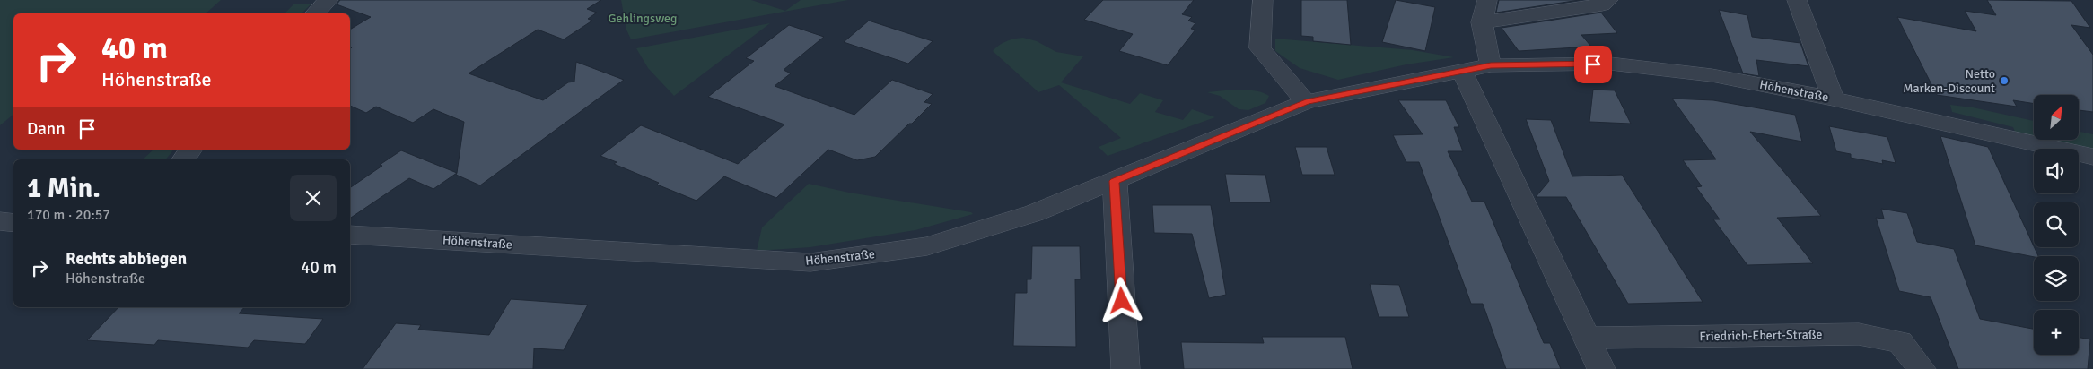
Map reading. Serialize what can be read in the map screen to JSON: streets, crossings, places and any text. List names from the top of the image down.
{
  "streets": {
    "street": ["Höhenstraße", "Friedrich-Ebert-Straße"]
  },
  "parks": ["Gehlingsweg"],
  "places": ["Netto Marken-Discount"],
  "north": "top right",
  "page": {
    "turn": ["40 m", "Höhenstraße"],
    "map_buttons": "+",
    "then": "Dann",
    "heading": ["1 Min.", "170 m · 20:57"],
    "list": [
      {
        "name": "Rechts abbiegen",
        "note": "Höhenstraße",
        "value": "40 m"
      }
    ]
  }
}
